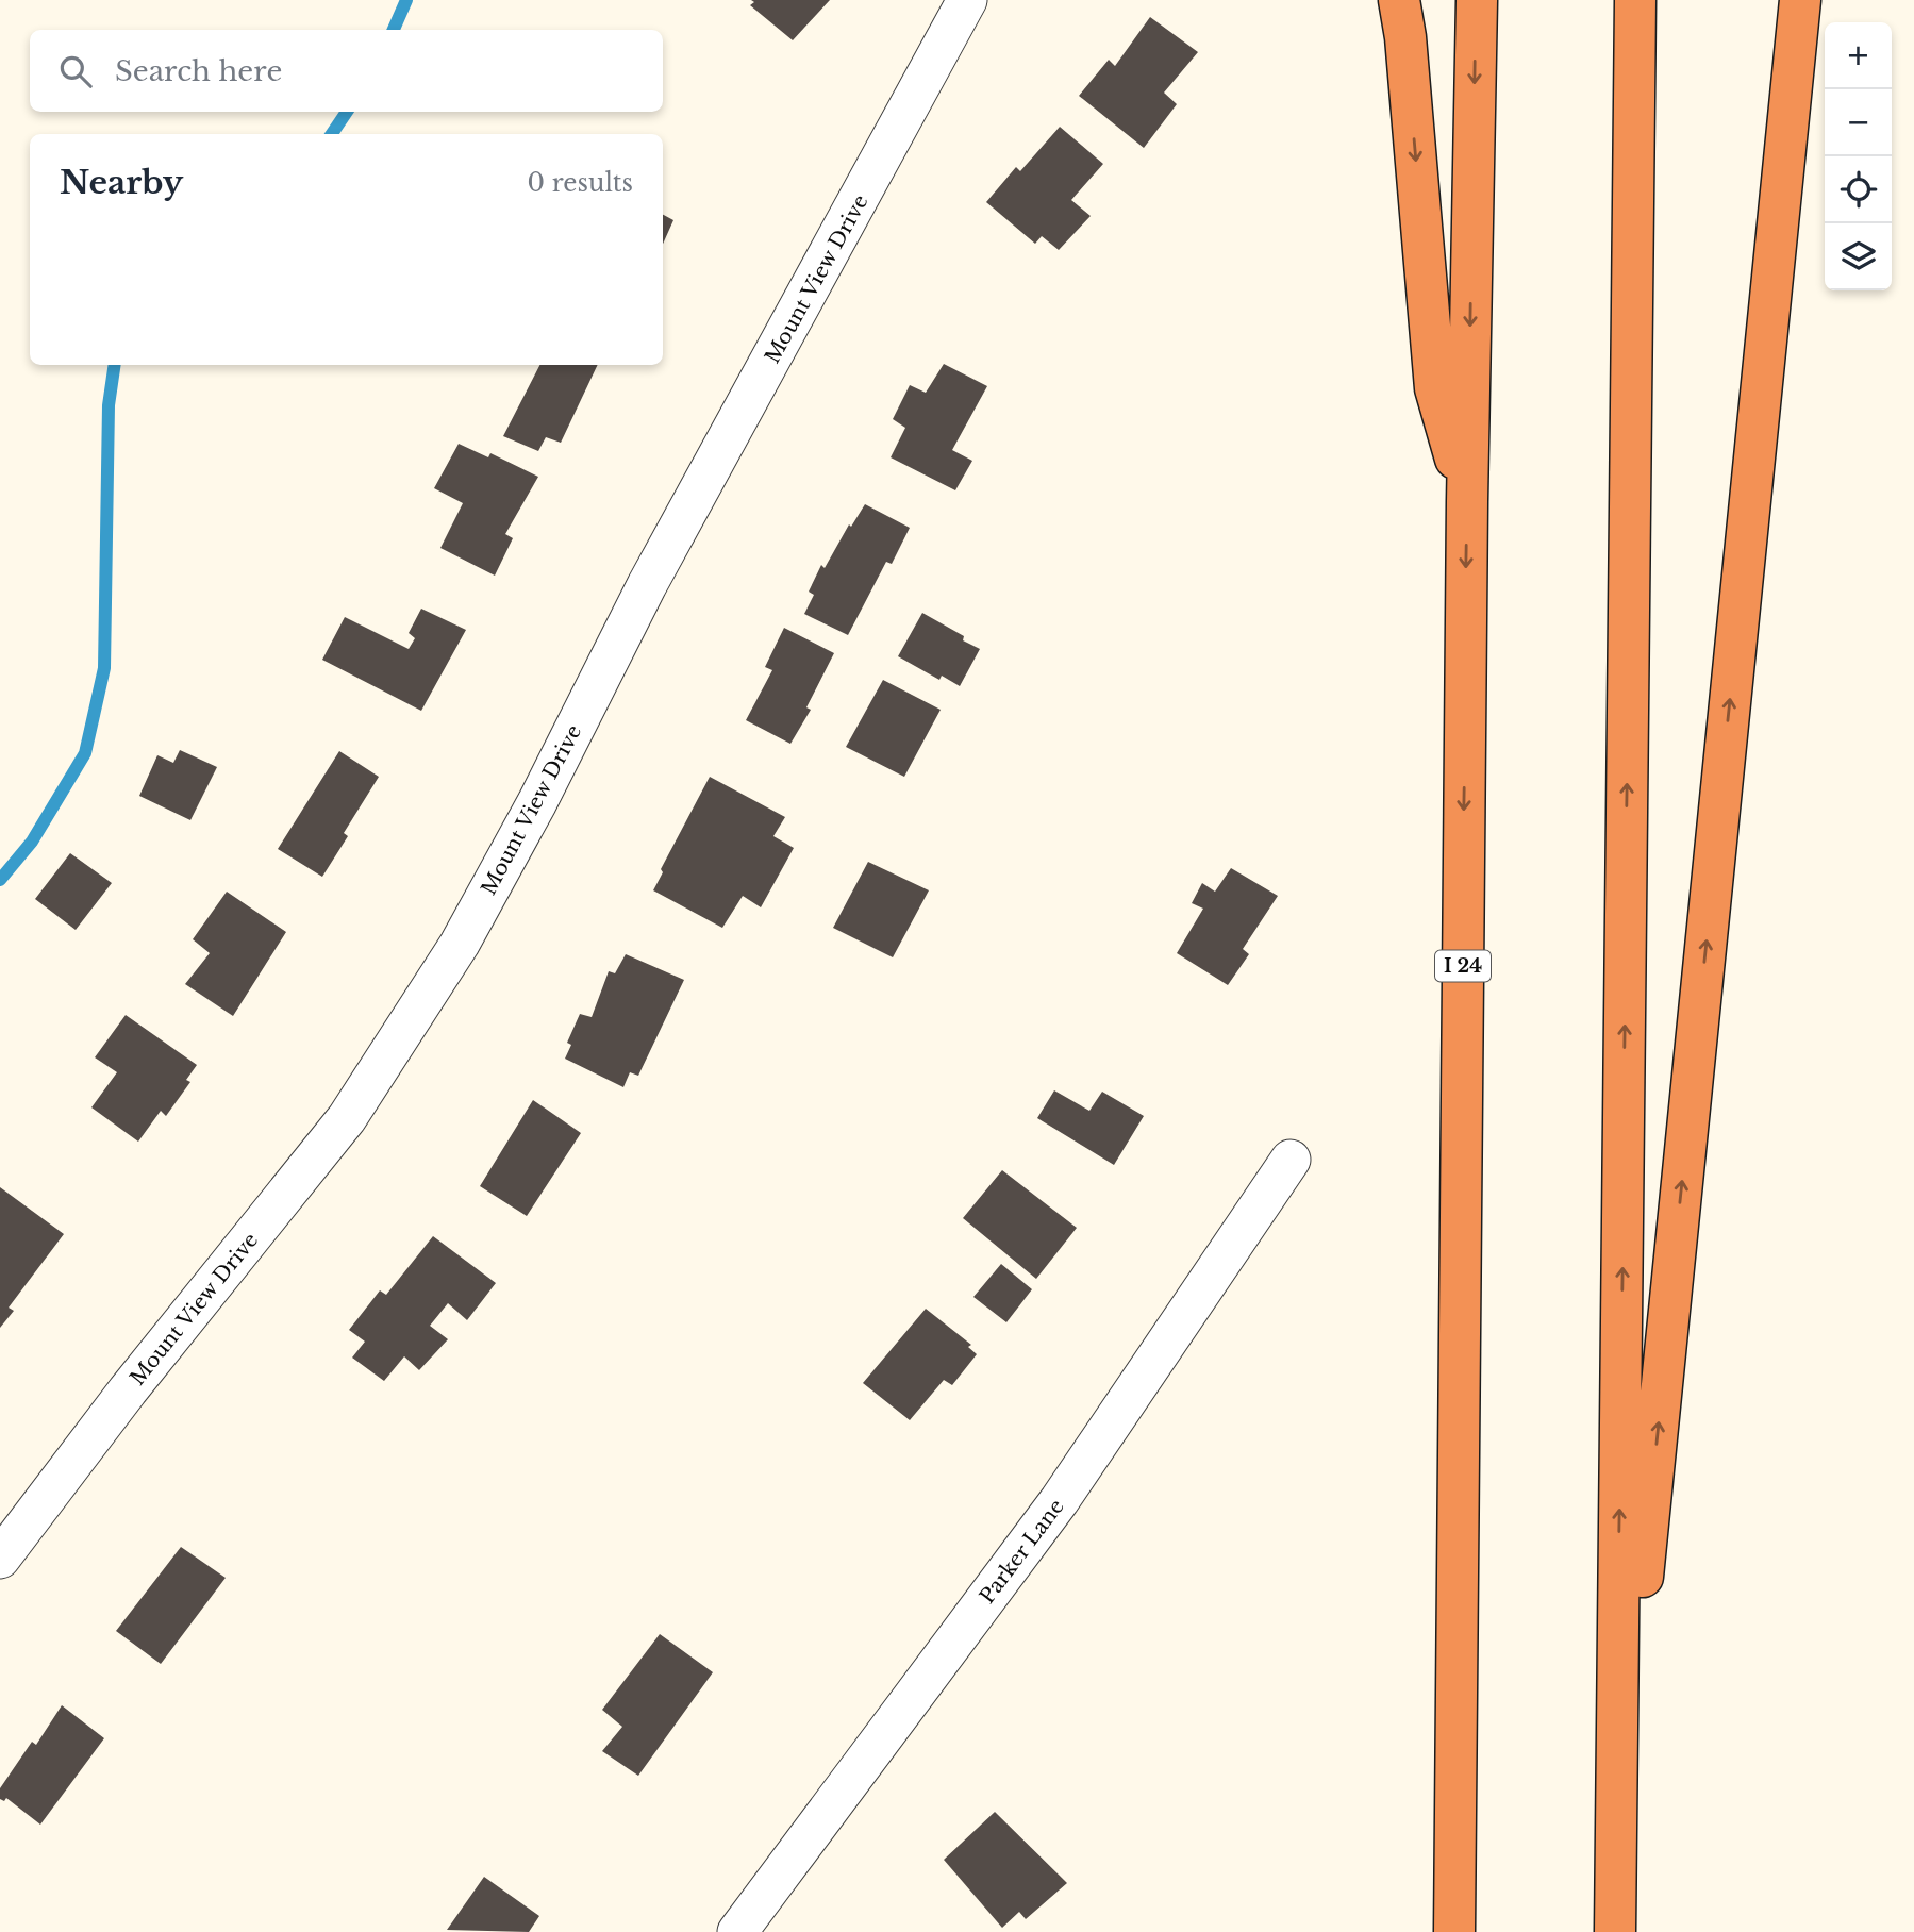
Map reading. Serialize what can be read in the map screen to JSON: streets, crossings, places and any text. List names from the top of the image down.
{
  "streets": {
    "highway": ["I 24"],
    "street": ["Mount View Drive", "Parker Lane"]
  },
  "page": {
    "map_buttons": ["+", "−"],
    "search": "Search here",
    "heading": ["Nearby", "0 results"]
  }
}
